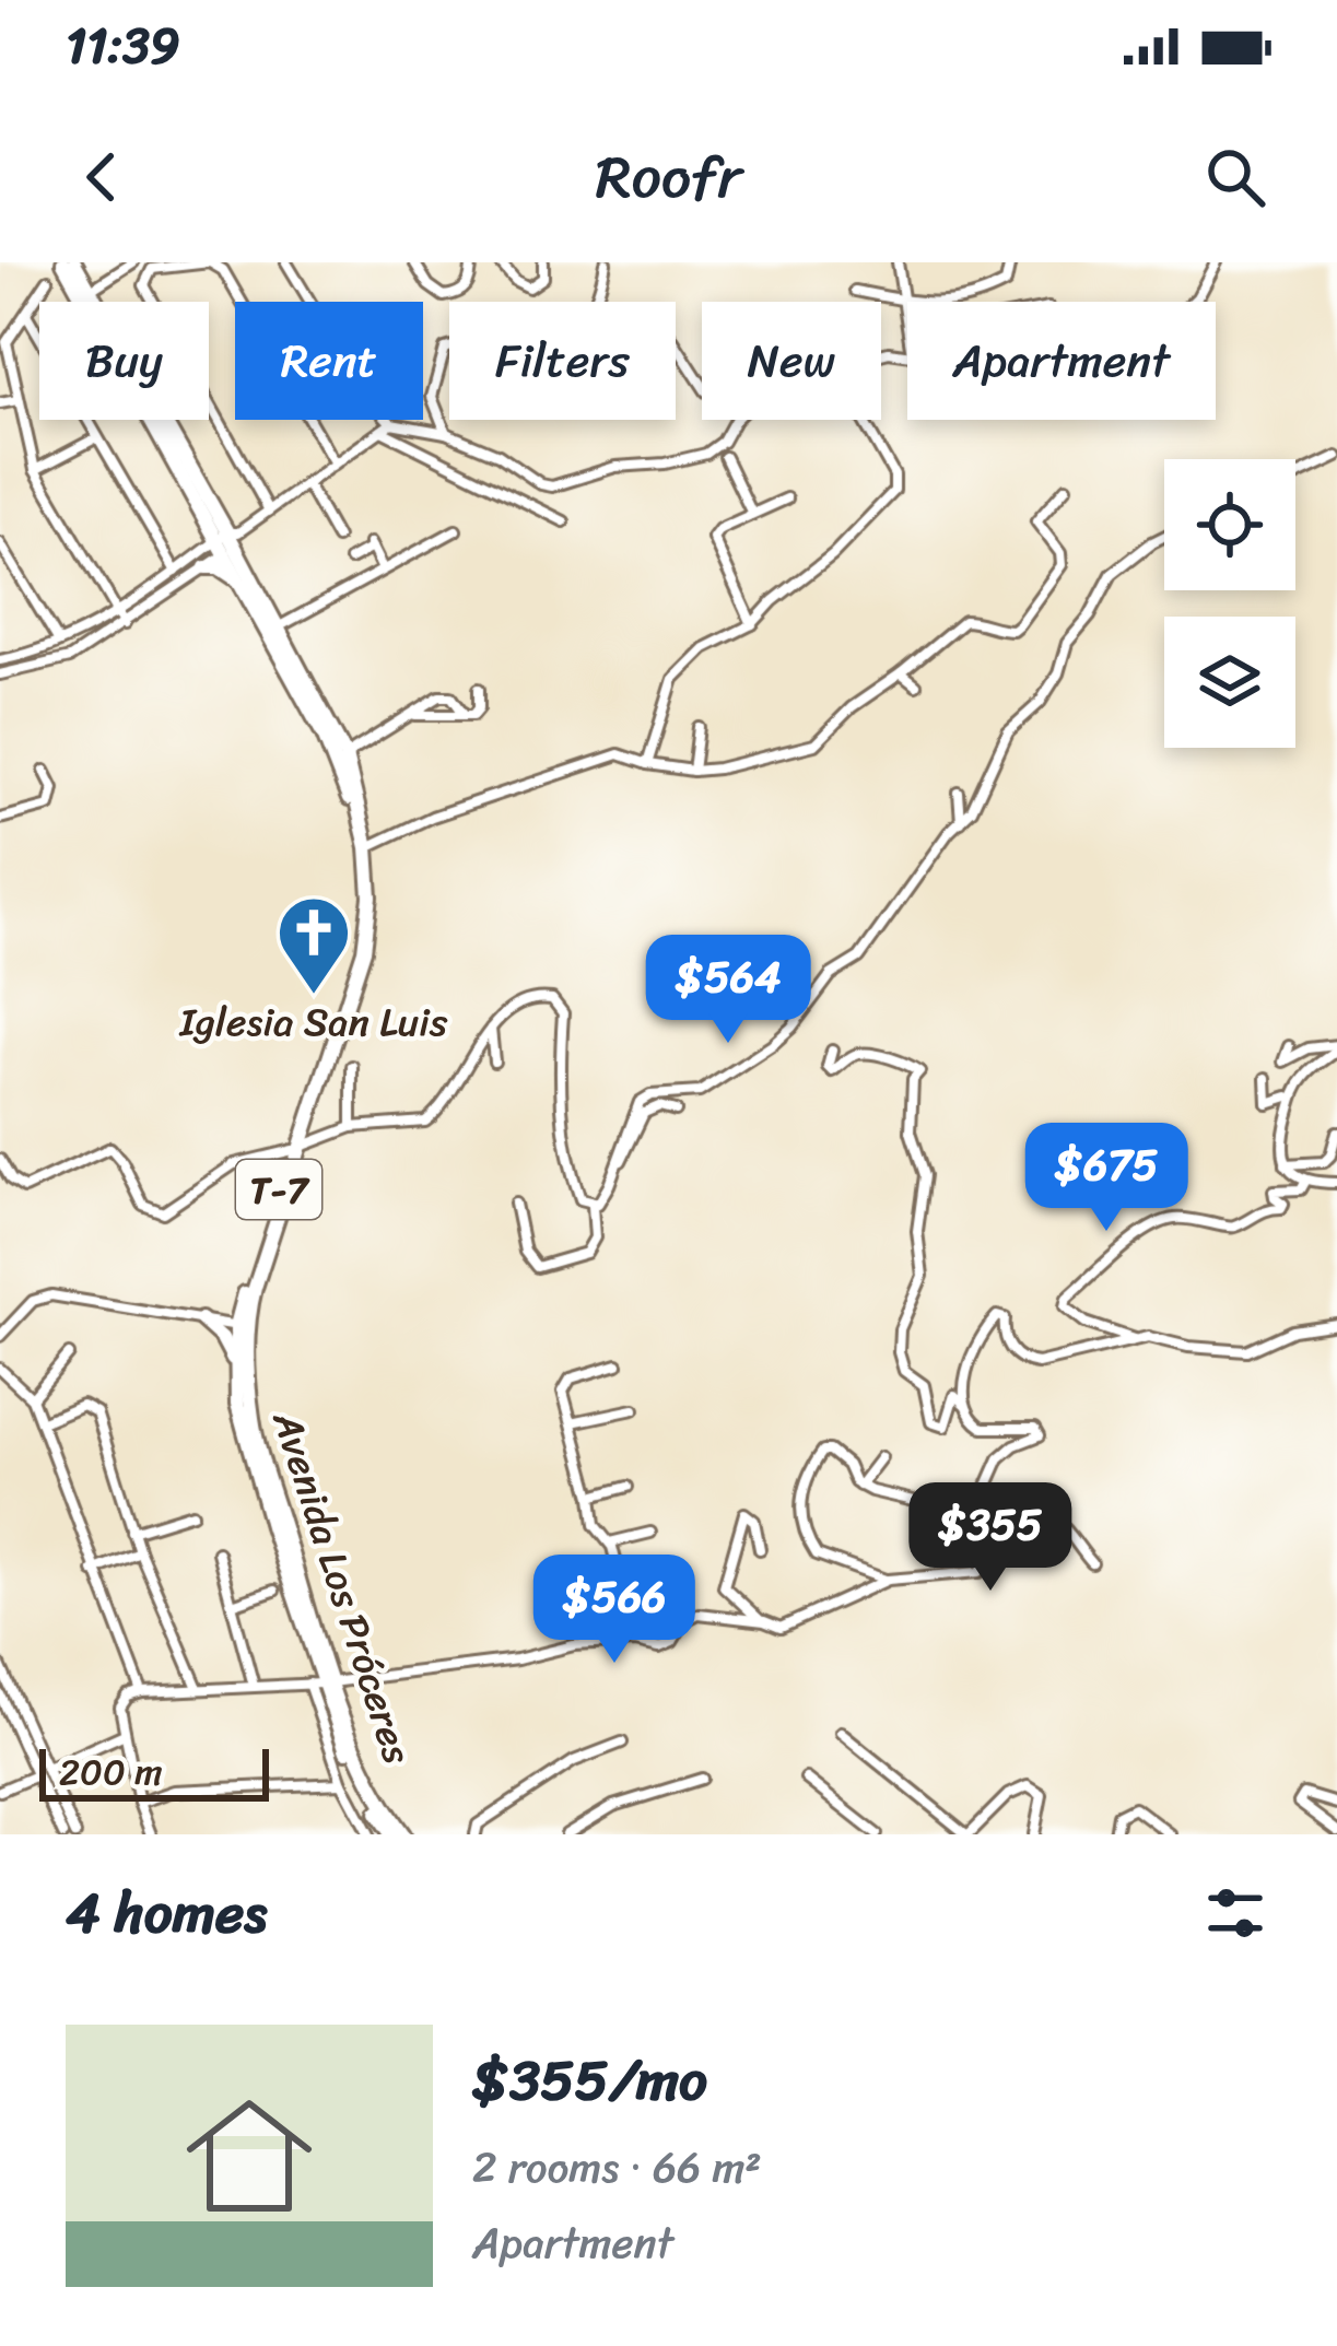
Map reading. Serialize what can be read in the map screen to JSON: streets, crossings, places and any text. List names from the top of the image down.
{
  "streets": {
    "highway": ["T-7", "Avenida Los Próceres"]
  },
  "crossings": [
    ["T-7", "Avenida Los Próceres"]
  ],
  "places": {
    "church": ["Iglesia San Luis"]
  },
  "scale_bar": "200 m",
  "page": {
    "status": "11:39",
    "header": "Roofr",
    "chip": [
      "Buy",
      "Rent",
      "Filters",
      "New",
      "Apartment"
    ],
    "price": [
      "$564",
      "$675",
      "$355",
      "$566"
    ],
    "scale": "200 m",
    "heading": "4 homes",
    "list": [
      {
        "name": "$355/mo",
        "note": "2 rooms · 66 m² · Apartment"
      }
    ]
  }
}
